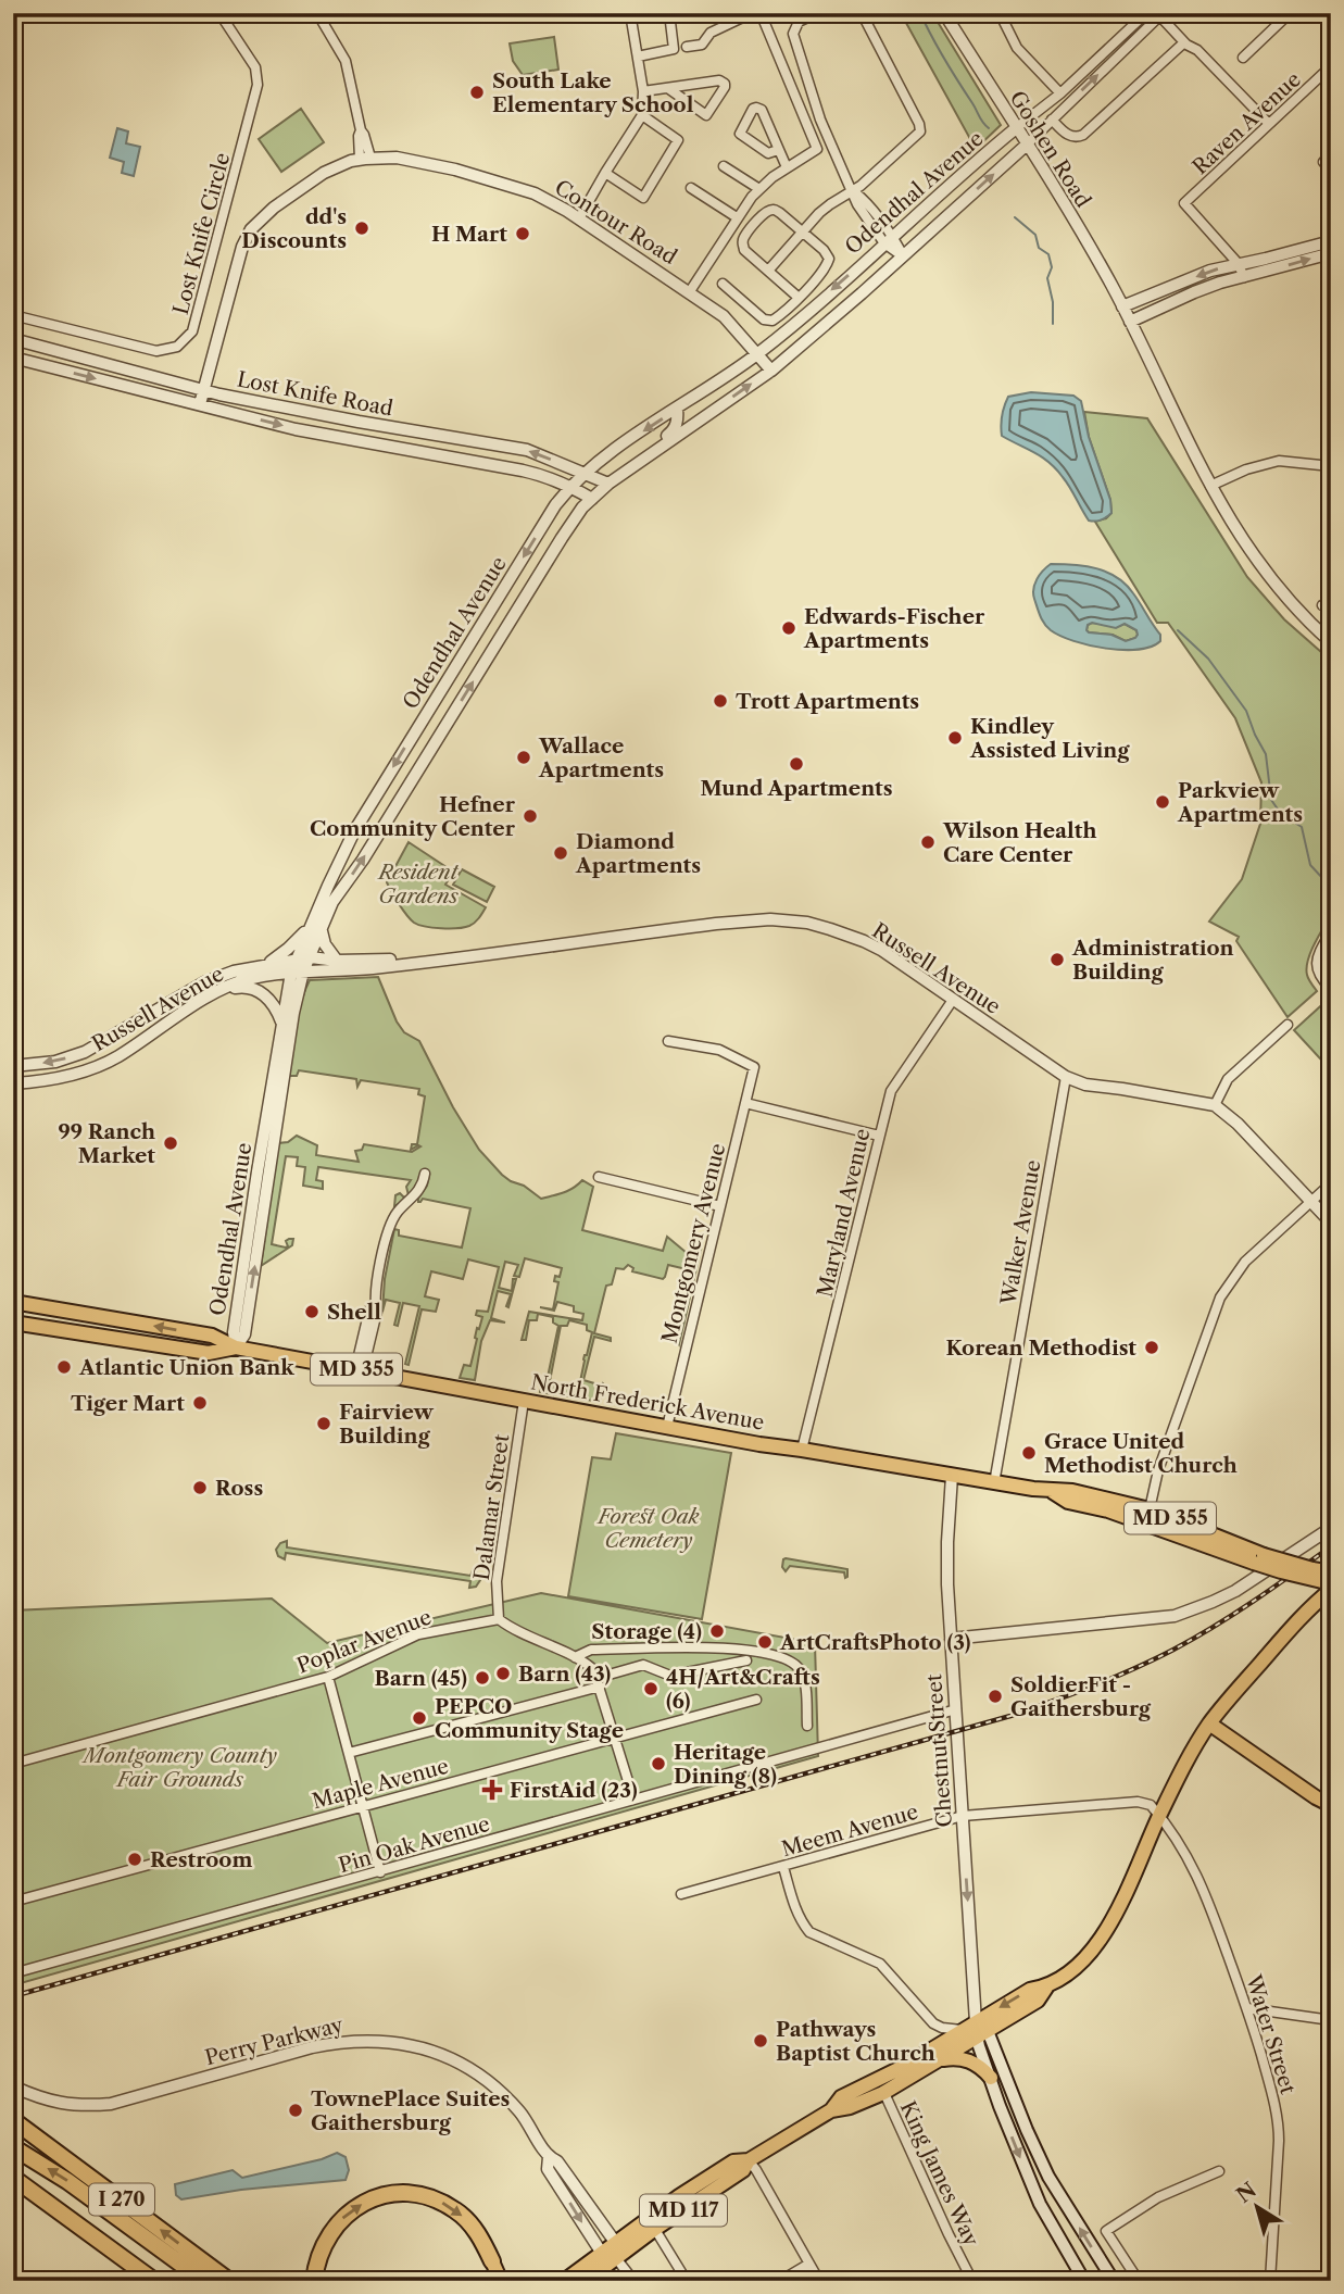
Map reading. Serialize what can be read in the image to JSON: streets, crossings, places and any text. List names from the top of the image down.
{
  "streets": {
    "highway": ["I 270"],
    "main road": ["MD 355", "North Frederick Avenue", "MD 117"],
    "street": [
      "Raven Avenue",
      "Goshen Road",
      "Odendhal Avenue",
      "Contour Road",
      "Lost Knife Circle",
      "Lost Knife Road",
      "Russell Avenue",
      "Maryland Avenue",
      "Walker Avenue",
      "Montgomery Avenue",
      "Dalamar Street",
      "Poplar Avenue",
      "Chestnut Street",
      "Maple Avenue",
      "Meem Avenue",
      "Pin Oak Avenue",
      "Water Street",
      "Perry Parkway",
      "King James Way"
    ]
  },
  "crossings": [
    ["Goshen Road", "Odendhal Avenue"],
    ["Odendhal Avenue", "Contour Road"],
    ["Odendhal Avenue", "Lost Knife Road"],
    ["Odendhal Avenue", "Russell Avenue"],
    ["Odendhal Avenue", "North Frederick Avenue"],
    ["Contour Road", "Lost Knife Road"],
    ["Russell Avenue", "Maryland Avenue"],
    ["Russell Avenue", "Walker Avenue"],
    ["Maryland Avenue", "North Frederick Avenue"],
    ["Walker Avenue", "North Frederick Avenue"],
    ["Montgomery Avenue", "North Frederick Avenue"],
    ["MD 355", "North Frederick Avenue"],
    ["North Frederick Avenue", "Dalamar Street"],
    ["North Frederick Avenue", "Chestnut Street"],
    ["Dalamar Street", "Poplar Avenue"],
    ["Chestnut Street", "Meem Avenue"],
    ["Chestnut Street", "Pin Oak Avenue"],
    ["Chestnut Street", "MD 117"],
    ["Meem Avenue", "Water Street"],
    ["Perry Parkway", "MD 117"],
    ["King James Way", "MD 117"]
  ],
  "one_way": ["Chestnut Street"],
  "parks": ["Resident Gardens", "Forest Oak Cemetery", "Montgomery County Fair Grounds"],
  "places": {
    "other": [
      "South Lake Elementary School",
      "dd's Discounts",
      "H Mart",
      "Edwards-Fischer Apartments",
      "Trott Apartments",
      "Kindley Assisted Living",
      "Wallace Apartments",
      "Mund Apartments",
      "Parkview Apartments",
      "Hefner Community Center",
      "Wilson Health Care Center",
      "Diamond Apartments",
      "Administration Building",
      "99 Ranch Market",
      "Shell",
      "Korean Methodist",
      "Atlantic Union Bank",
      "Tiger Mart",
      "Fairview Building",
      "Grace United Methodist Church",
      "Ross",
      "Storage (4)",
      "ArtCraftsPhoto (3)",
      "Barn (43)",
      "Barn (45)",
      "4H/Art&Crafts (6)",
      "SoldierFit - Gaithersburg",
      "PEPCO Community Stage",
      "Heritage Dining (8)",
      "Restroom",
      "Pathways Baptist Church",
      "TownePlace Suites Gaithersburg"
    ],
    "health": ["FirstAid (23)"]
  },
  "north": "top left"
}
